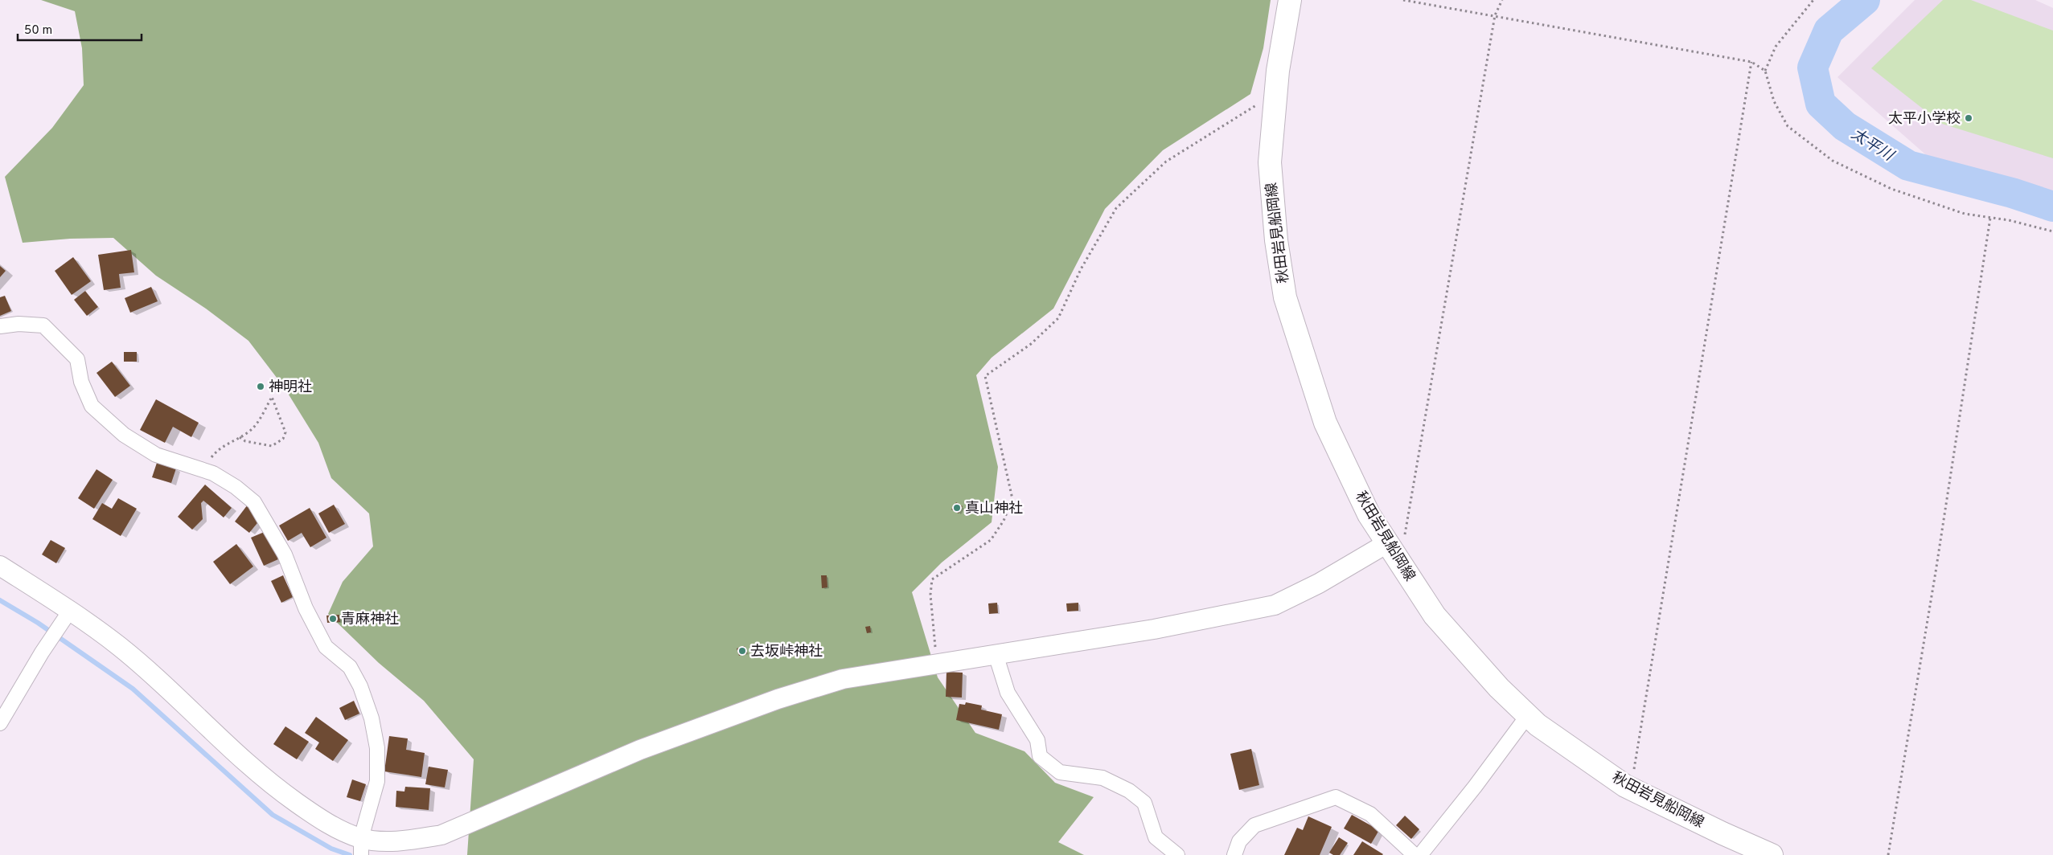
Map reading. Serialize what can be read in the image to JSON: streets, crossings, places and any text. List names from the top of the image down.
{
  "streets": {
    "main road": ["秋田岩見船岡線"]
  },
  "water": ["太平川"],
  "places": [
    "太平小学校",
    "神明社",
    "真山神社",
    "青麻神社",
    "去坂峠神社"
  ],
  "scale_bar": "50 m"
}
